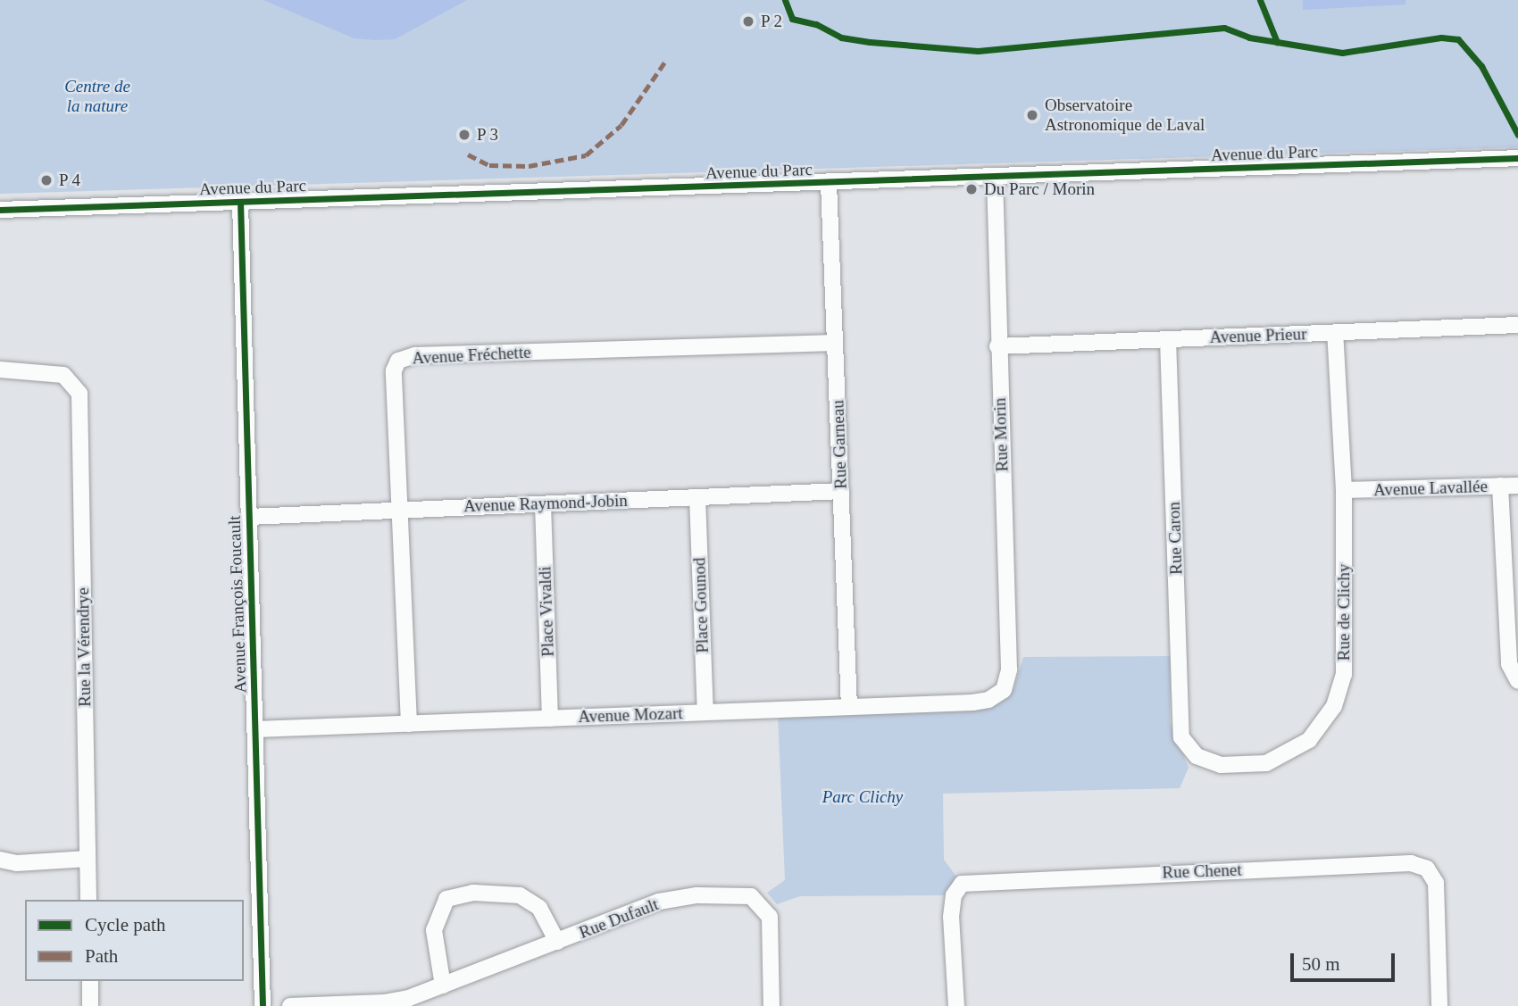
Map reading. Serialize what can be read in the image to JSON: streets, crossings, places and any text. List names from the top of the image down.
{
  "streets": {
    "street": [
      "Avenue du Parc",
      "Avenue Prieur",
      "Avenue Fréchette",
      "Rue Morin",
      "Rue Garneau",
      "Avenue Lavallée",
      "Avenue Raymond-Jobin",
      "Rue Caron",
      "Avenue François Foucault",
      "Place Gounod",
      "Place Vivaldi",
      "Rue de Clichy",
      "Rue la Vérendrye",
      "Avenue Mozart",
      "Rue Chenet",
      "Rue Dufault"
    ]
  },
  "crossings": [
    ["Avenue du Parc", "Rue Morin"],
    ["Avenue du Parc", "Rue Garneau"],
    ["Avenue du Parc", "Avenue François Foucault"],
    ["Avenue Prieur", "Rue Morin"],
    ["Avenue Prieur", "Rue Caron"],
    ["Avenue Prieur", "Rue de Clichy"],
    ["Avenue Fréchette", "Rue Garneau"],
    ["Avenue Fréchette", "Avenue Raymond-Jobin"],
    ["Avenue Fréchette", "Avenue Mozart"],
    ["Rue Morin", "Avenue Mozart"],
    ["Rue Garneau", "Avenue Raymond-Jobin"],
    ["Rue Garneau", "Avenue Mozart"],
    ["Avenue Lavallée", "Rue de Clichy"],
    ["Avenue Raymond-Jobin", "Avenue François Foucault"],
    ["Avenue Raymond-Jobin", "Place Gounod"],
    ["Avenue Raymond-Jobin", "Place Vivaldi"],
    ["Rue Caron", "Rue de Clichy"],
    ["Avenue François Foucault", "Avenue Mozart"],
    ["Place Gounod", "Avenue Mozart"],
    ["Place Vivaldi", "Avenue Mozart"]
  ],
  "parks": ["Centre de la nature", "Parc Clichy"],
  "places": [
    "P 2",
    "Observatoire Astronomique de Laval",
    "P 3",
    "P 4",
    "Du Parc / Morin"
  ],
  "legend": ["Cycle path", "Path"],
  "scale_bar": "50 m"
}
